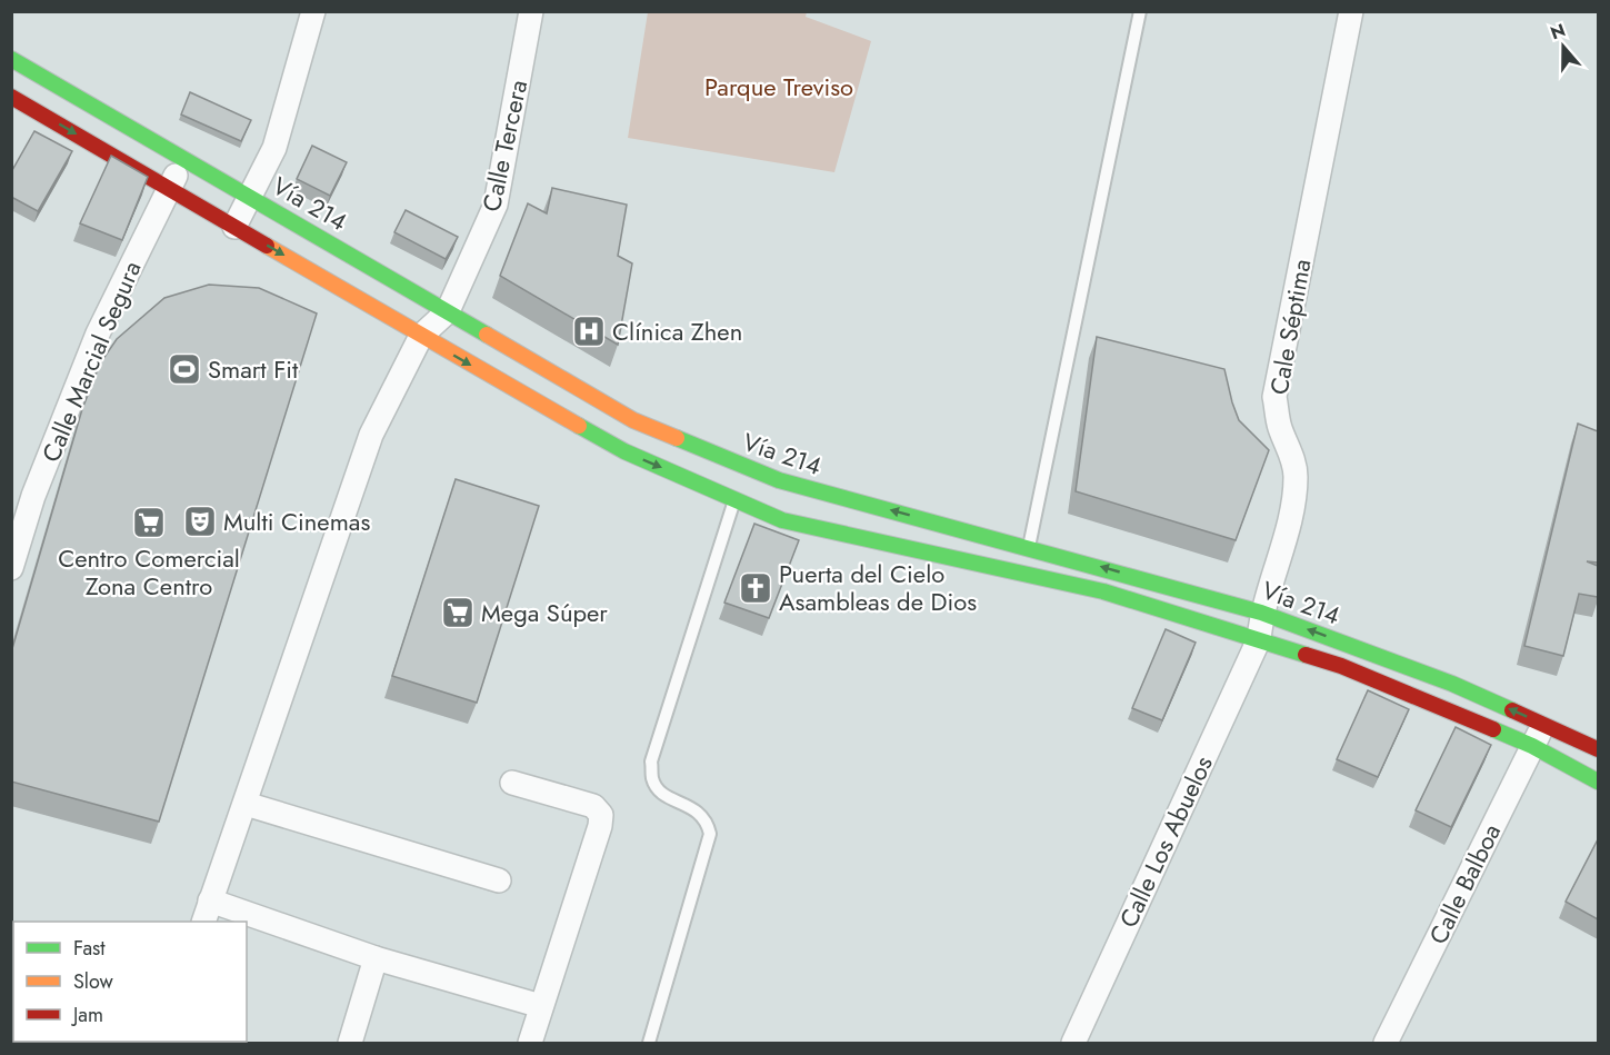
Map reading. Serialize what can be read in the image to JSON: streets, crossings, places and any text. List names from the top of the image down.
{
  "streets": {
    "main road": ["Vía 214"],
    "street": [
      "Calle Tercera",
      "Cale Séptima",
      "Calle Marcial Segura",
      "Calle Los Abuelos",
      "Calle Balboa"
    ]
  },
  "crossings": [
    ["Calle Tercera", "Vía 214"],
    ["Vía 214", "Cale Séptima"],
    ["Vía 214", "Calle Marcial Segura"],
    ["Vía 214", "Calle Los Abuelos"],
    ["Vía 214", "Calle Balboa"],
    ["Cale Séptima", "Calle Los Abuelos"]
  ],
  "parks": ["Parque Treviso"],
  "places": {
    "hospital": ["Clínica Zhen"],
    "sports": ["Smart Fit"],
    "theatre": ["Multi Cinemas"],
    "supermarket": ["Centro Comercial Zona Centro", "Mega Súper"],
    "church": ["Puerta del Cielo Asambleas de Dios"]
  },
  "legend": ["Fast", "Slow", "Jam"],
  "north": "top"
}
